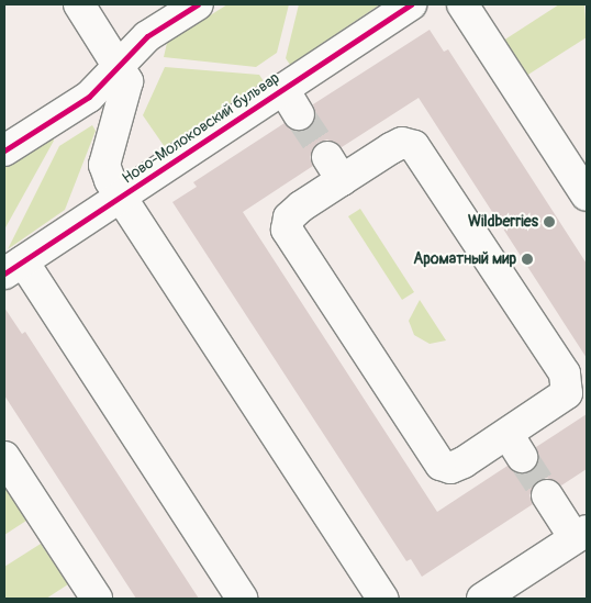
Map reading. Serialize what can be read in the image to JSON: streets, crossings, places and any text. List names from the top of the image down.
{
  "streets": {
    "street": ["Ново-Молоковский бульвар"]
  },
  "places": ["Wildberries", "Ароматный мир"]
}
